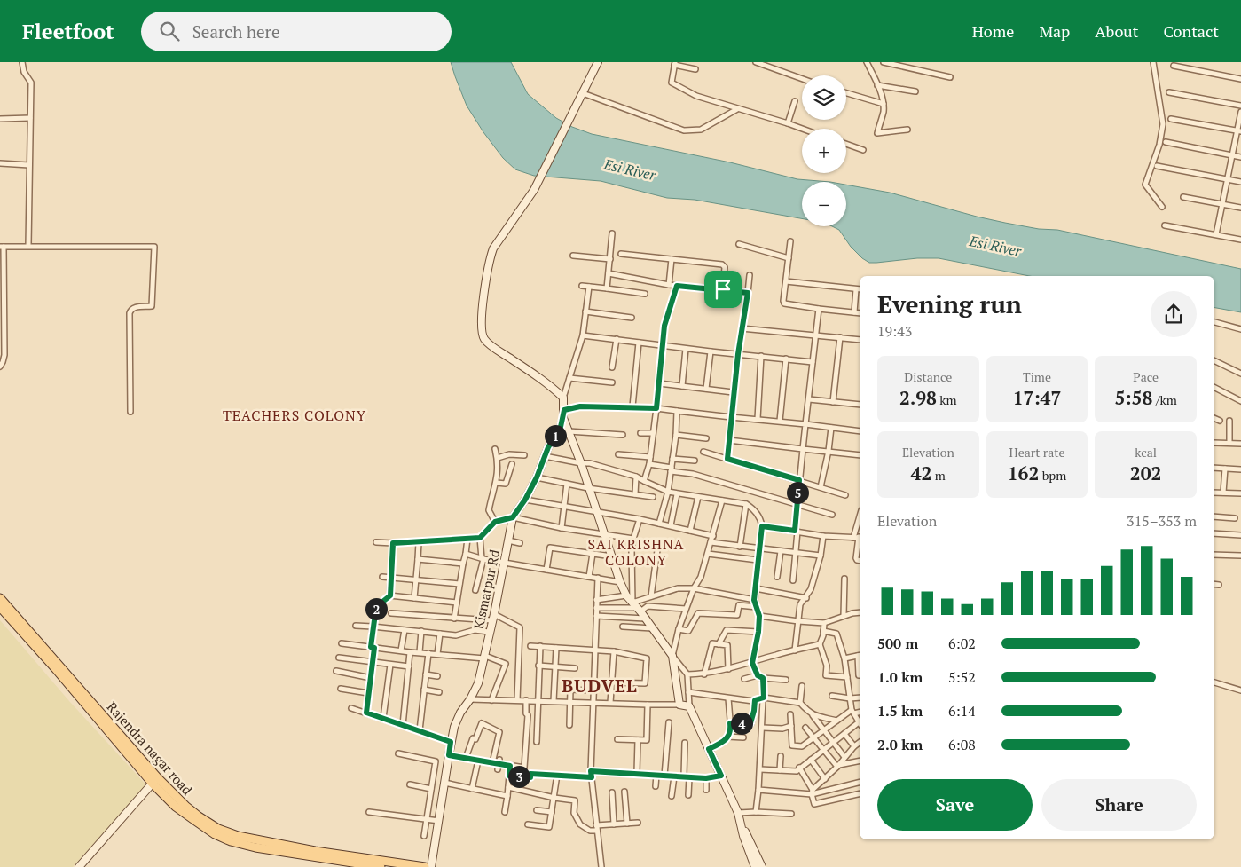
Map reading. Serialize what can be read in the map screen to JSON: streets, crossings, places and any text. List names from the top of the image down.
{
  "streets": {
    "main road": ["Rajendra nagar road"],
    "street": ["Kismatpur Rd"]
  },
  "districts": ["TEACHERS COLONY", "SAI KRISHNA COLONY", "BUDVEL"],
  "water": ["Esi River"],
  "page": {
    "header": "Fleetfoot",
    "search": "Search here",
    "nav": [
      "Home",
      "Map",
      "About",
      "Contact"
    ],
    "map_buttons": ["+", "−"],
    "heading": ["Evening run", "19:43"],
    "stats": [
      ["Distance", "2.98 km"],
      ["Time", "17:47"],
      ["Pace", "5:58 /km"],
      ["Elevation", "42 m"],
      ["Heart rate", "162 bpm"],
      ["kcal", "202"]
    ],
    "pins": [
      "1",
      "5",
      "2",
      "4",
      "3"
    ],
    "chart": ["Elevation", "315–353 m"],
    "list": [
      {
        "name": "500 m",
        "note": "6:02"
      },
      {
        "name": "1.0 km",
        "note": "5:52"
      },
      {
        "name": "1.5 km",
        "note": "6:14"
      },
      {
        "name": "2.0 km",
        "note": "6:08"
      }
    ],
    "buttons": ["Save", "Share"]
  }
}
